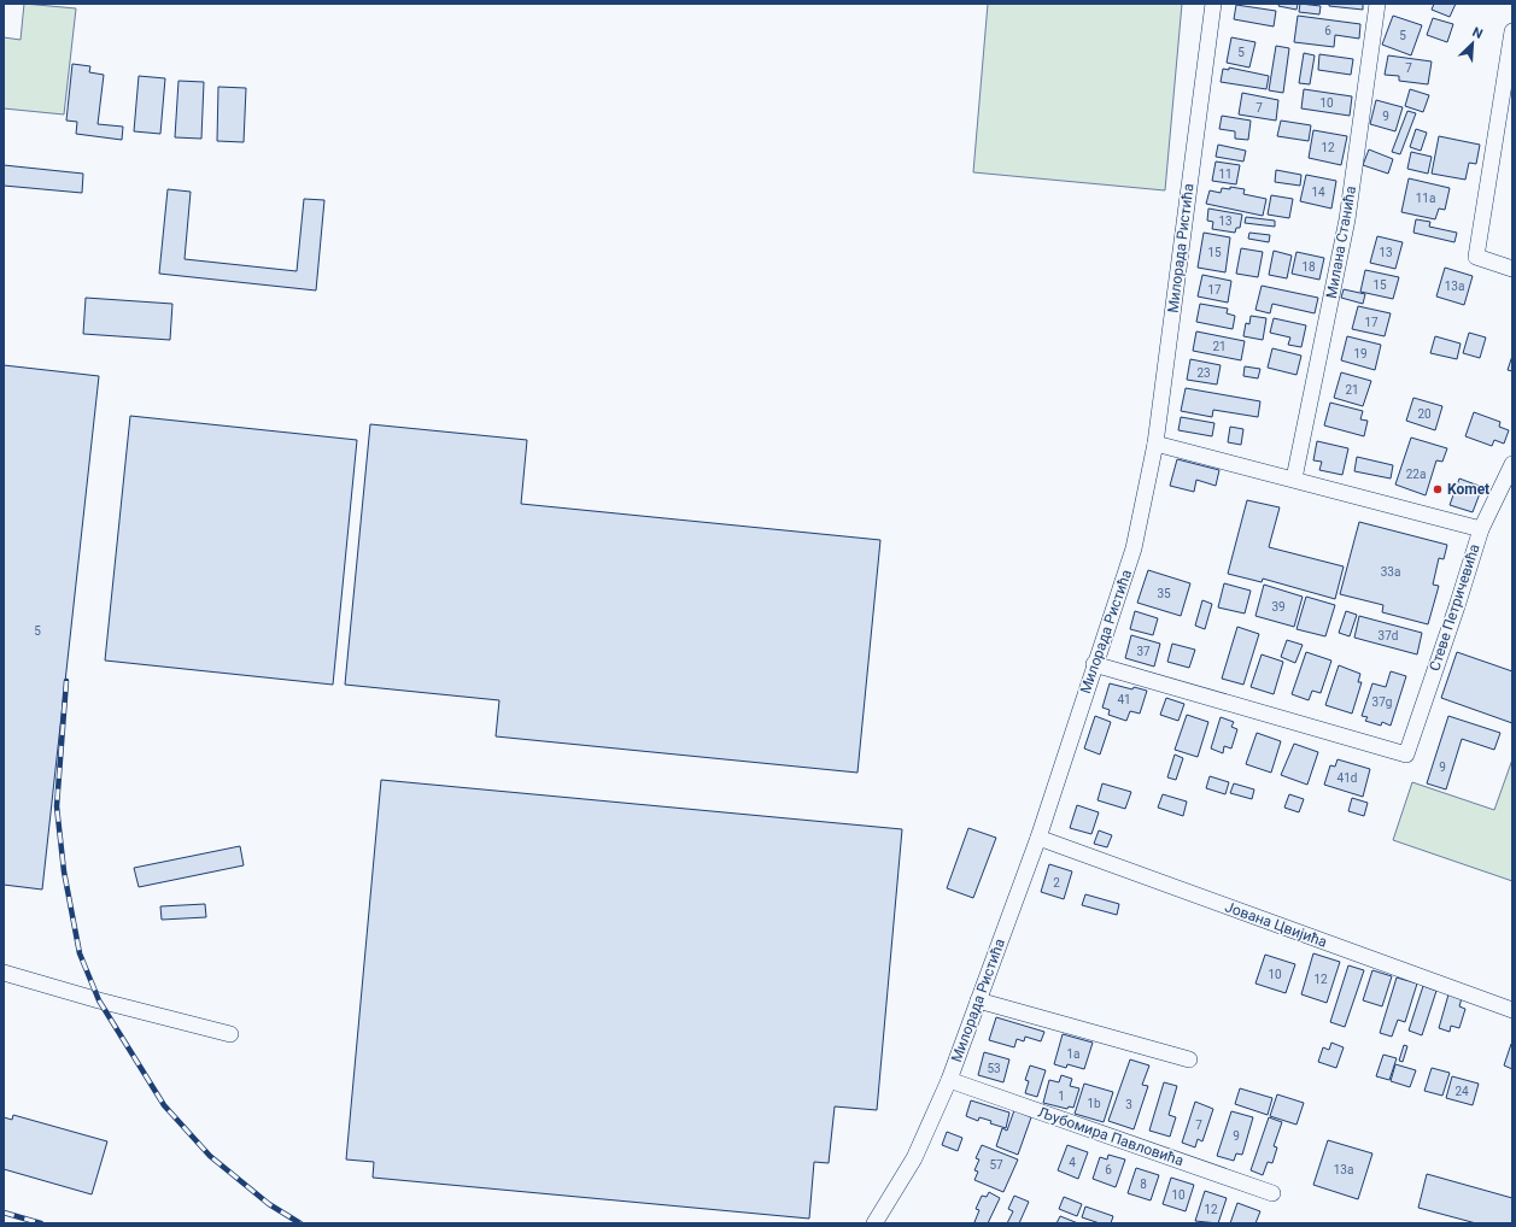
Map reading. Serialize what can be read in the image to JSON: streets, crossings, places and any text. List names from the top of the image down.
{
  "streets": {
    "street": [
      "Милана Станића",
      "Милорада Ристића",
      "Стеве Петричевића",
      "Јована Цвијића",
      "Љубомира Павловића"
    ]
  },
  "crossings": [
    ["Милорада Ристића", "Стеве Петричевића"],
    ["Милорада Ристића", "Јована Цвијића"],
    ["Милорада Ристића", "Љубомира Павловића"]
  ],
  "places": ["Komet"],
  "house_numbers": [
    "6",
    "5",
    "5",
    "7",
    "10",
    "7",
    "9",
    "12",
    "11",
    "14",
    "11a",
    "13",
    "15",
    "13",
    "18",
    "15",
    "13a",
    "17",
    "17",
    "21",
    "19",
    "23",
    "21",
    "20",
    "22a",
    "33a",
    "35",
    "39",
    "5",
    "37d",
    "37",
    "41",
    "37g",
    "9",
    "41d",
    "2",
    "10",
    "12",
    "1a",
    "53",
    "24",
    "1",
    "1b",
    "3",
    "7",
    "9",
    "4",
    "57",
    "6",
    "13a",
    "8",
    "10",
    "12"
  ],
  "north": "top right"
}
